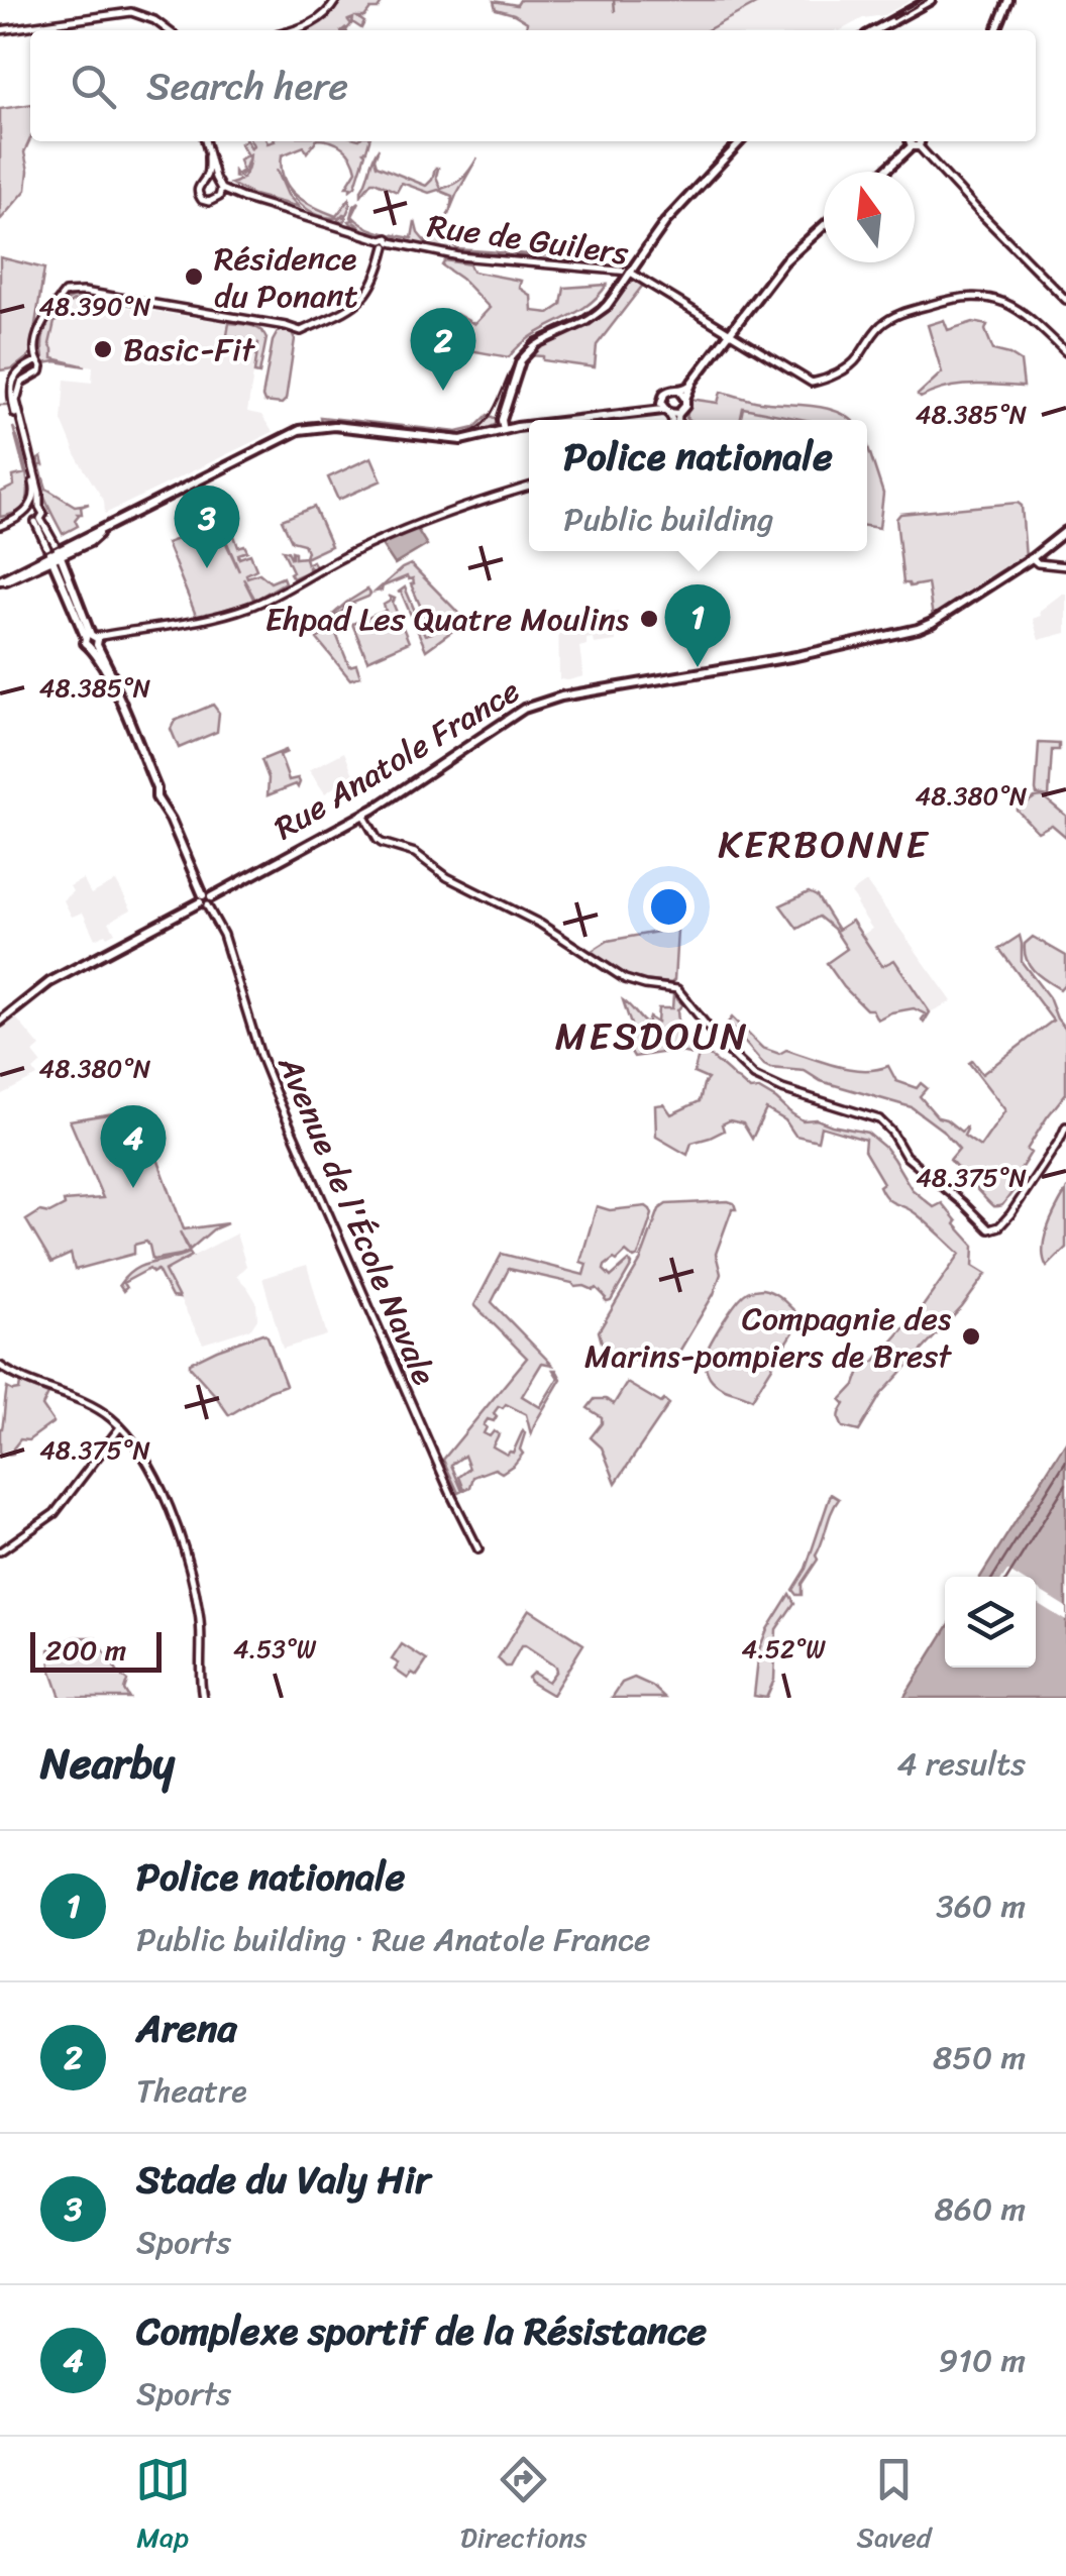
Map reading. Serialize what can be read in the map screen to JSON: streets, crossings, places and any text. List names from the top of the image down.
{
  "streets": {
    "main road": ["Rue Anatole France"],
    "street": ["Rue de Guilers", "Avenue de l'École Navale"]
  },
  "crossings": [
    ["Rue Anatole France", "Avenue de l'École Navale"]
  ],
  "districts": ["KERBONNE", "MESDOUN"],
  "places": [
    "Résidence du Ponant",
    "Basic-Fit",
    "Ehpad Les Quatre Moulins",
    "Compagnie des Marins-pompiers de Brest"
  ],
  "scale_bar": "200 m",
  "north": "top",
  "page": {
    "search": "Search here",
    "pins": [
      "2",
      "3",
      "1",
      "4"
    ],
    "popup": ["Police nationale", "Public building"],
    "scale": "200 m",
    "heading": ["Nearby", "4 results"],
    "list": [
      {
        "mark": "1",
        "name": "Police nationale",
        "note": "Public building · Rue Anatole France",
        "value": "360 m"
      },
      {
        "mark": "2",
        "name": "Arena",
        "note": "Theatre",
        "value": "850 m"
      },
      {
        "mark": "3",
        "name": "Stade du Valy Hir",
        "note": "Sports",
        "value": "860 m"
      },
      {
        "mark": "4",
        "name": "Complexe sportif de la Résistance",
        "note": "Sports",
        "value": "910 m"
      }
    ],
    "nav": ["Map", "Directions", "Saved"]
  },
  "coordinates": [
    "48.390°N",
    "48.385°N",
    "48.380°N",
    "48.375°N",
    "4.53°W",
    "4.52°W"
  ]
}
